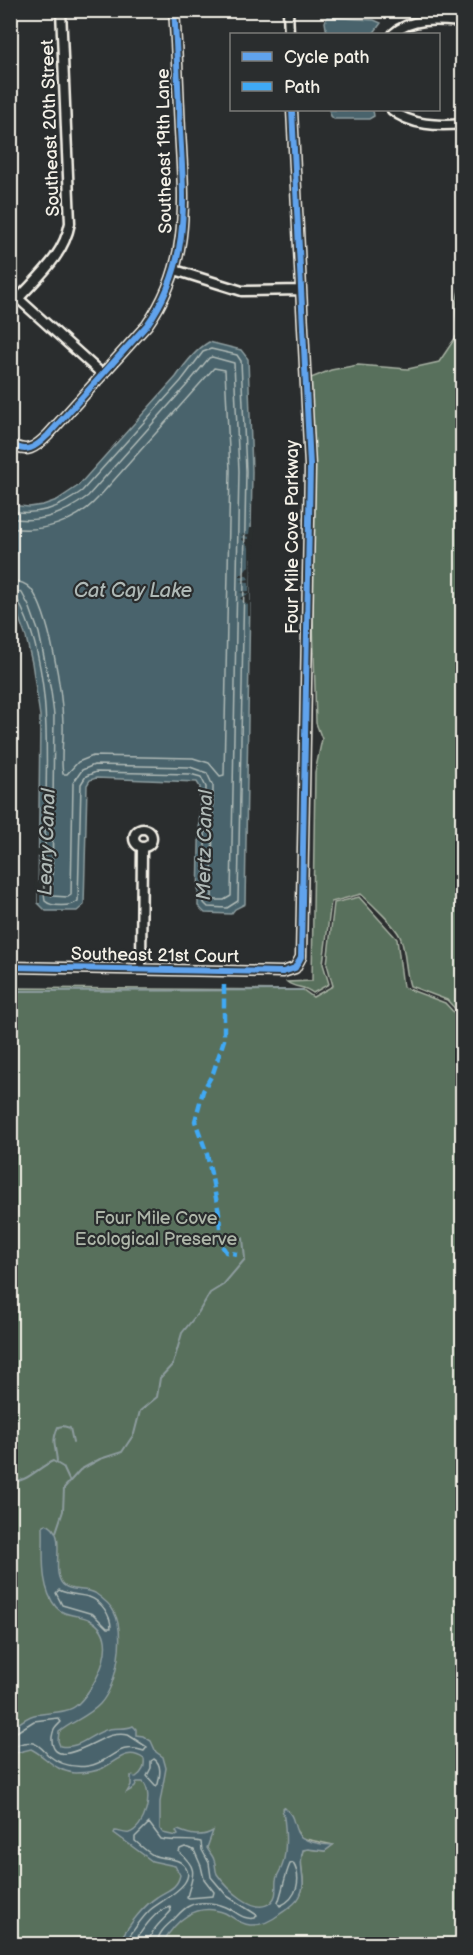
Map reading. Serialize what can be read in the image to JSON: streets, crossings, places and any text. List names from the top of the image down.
{
  "streets": {
    "street": [
      "Southeast 20th Street",
      "Southeast 19th Lane",
      "Four Mile Cove Parkway",
      "Southeast 21st Court"
    ]
  },
  "crossings": [
    ["Four Mile Cove Parkway", "Southeast 21st Court"]
  ],
  "water": ["Cat Cay Lake", "Leary Canal", "Mertz Canal"],
  "parks": ["Four Mile Cove Ecological Preserve"],
  "legend": ["Cycle path", "Path"]
}
